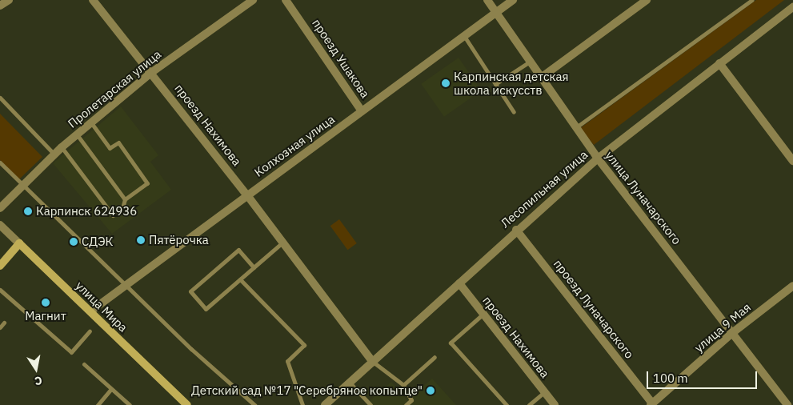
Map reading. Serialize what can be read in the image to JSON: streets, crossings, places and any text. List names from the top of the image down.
{
  "streets": {
    "main road": ["улица Мира"],
    "street": [
      "проезд Ушакова",
      "Пролетарская улица",
      "проезд Нахимова",
      "Колхозная улица",
      "Лесопильная улица",
      "улица Луначарского",
      "проезд Луначарского",
      "улица 9 Мая"
    ]
  },
  "crossings": [
    ["проезд Ушакова", "Колхозная улица"],
    ["Пролетарская улица", "проезд Нахимова"],
    ["проезд Нахимова", "Колхозная улица"],
    ["проезд Нахимова", "Лесопильная улица"],
    ["Колхозная улица", "улица Луначарского"],
    ["Колхозная улица", "улица Мира"],
    ["Лесопильная улица", "улица Луначарского"],
    ["Лесопильная улица", "проезд Луначарского"],
    ["улица Луначарского", "улица 9 Мая"],
    ["проезд Луначарского", "улица 9 Мая"]
  ],
  "places": [
    "Карпинская детская школа искусств",
    "Карпинск 624936",
    "Пятёрочка",
    "СДЭК",
    "Магнит",
    "Детский сад №17 \"Серебряное копытце\""
  ],
  "scale_bar": "100 m",
  "north": "bottom"
}
